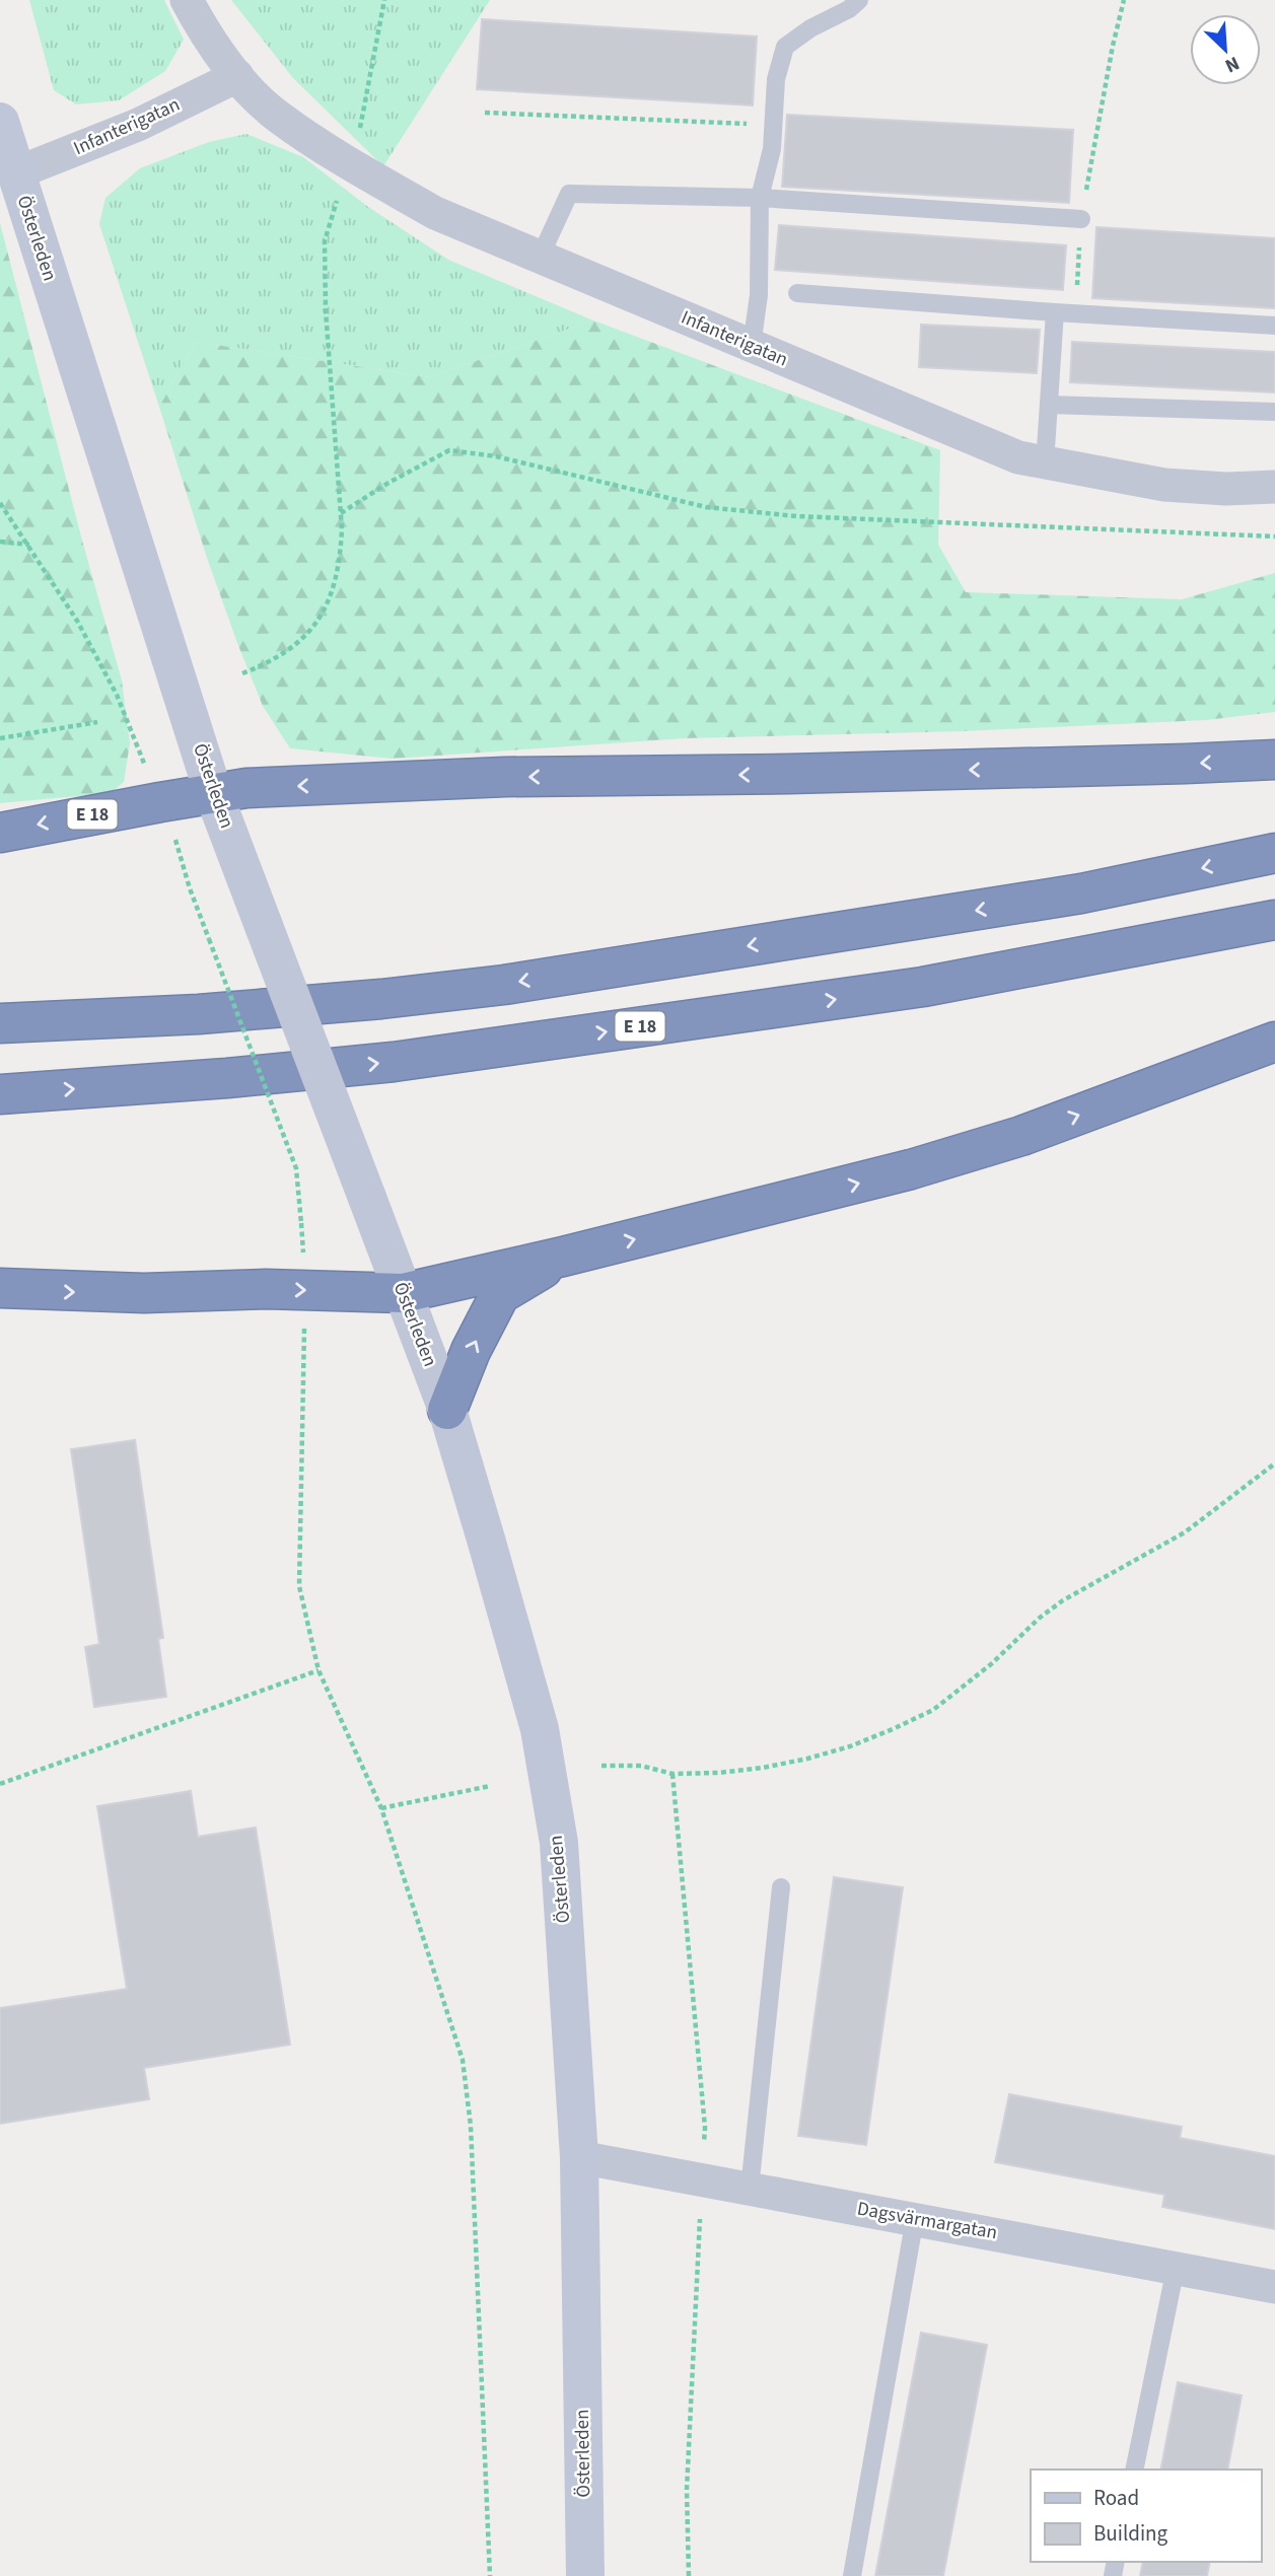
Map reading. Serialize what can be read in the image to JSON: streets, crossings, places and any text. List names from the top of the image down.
{
  "streets": {
    "highway": ["E 18"],
    "main road": ["Österleden"],
    "street": ["Infanterigatan", "Dagsvärmargatan"]
  },
  "crossings": [
    ["Infanterigatan", "Österleden"],
    ["Österleden", "E 18"],
    ["Österleden", "Dagsvärmargatan"]
  ],
  "legend": ["Road", "Building"],
  "north": "bottom right"
}
